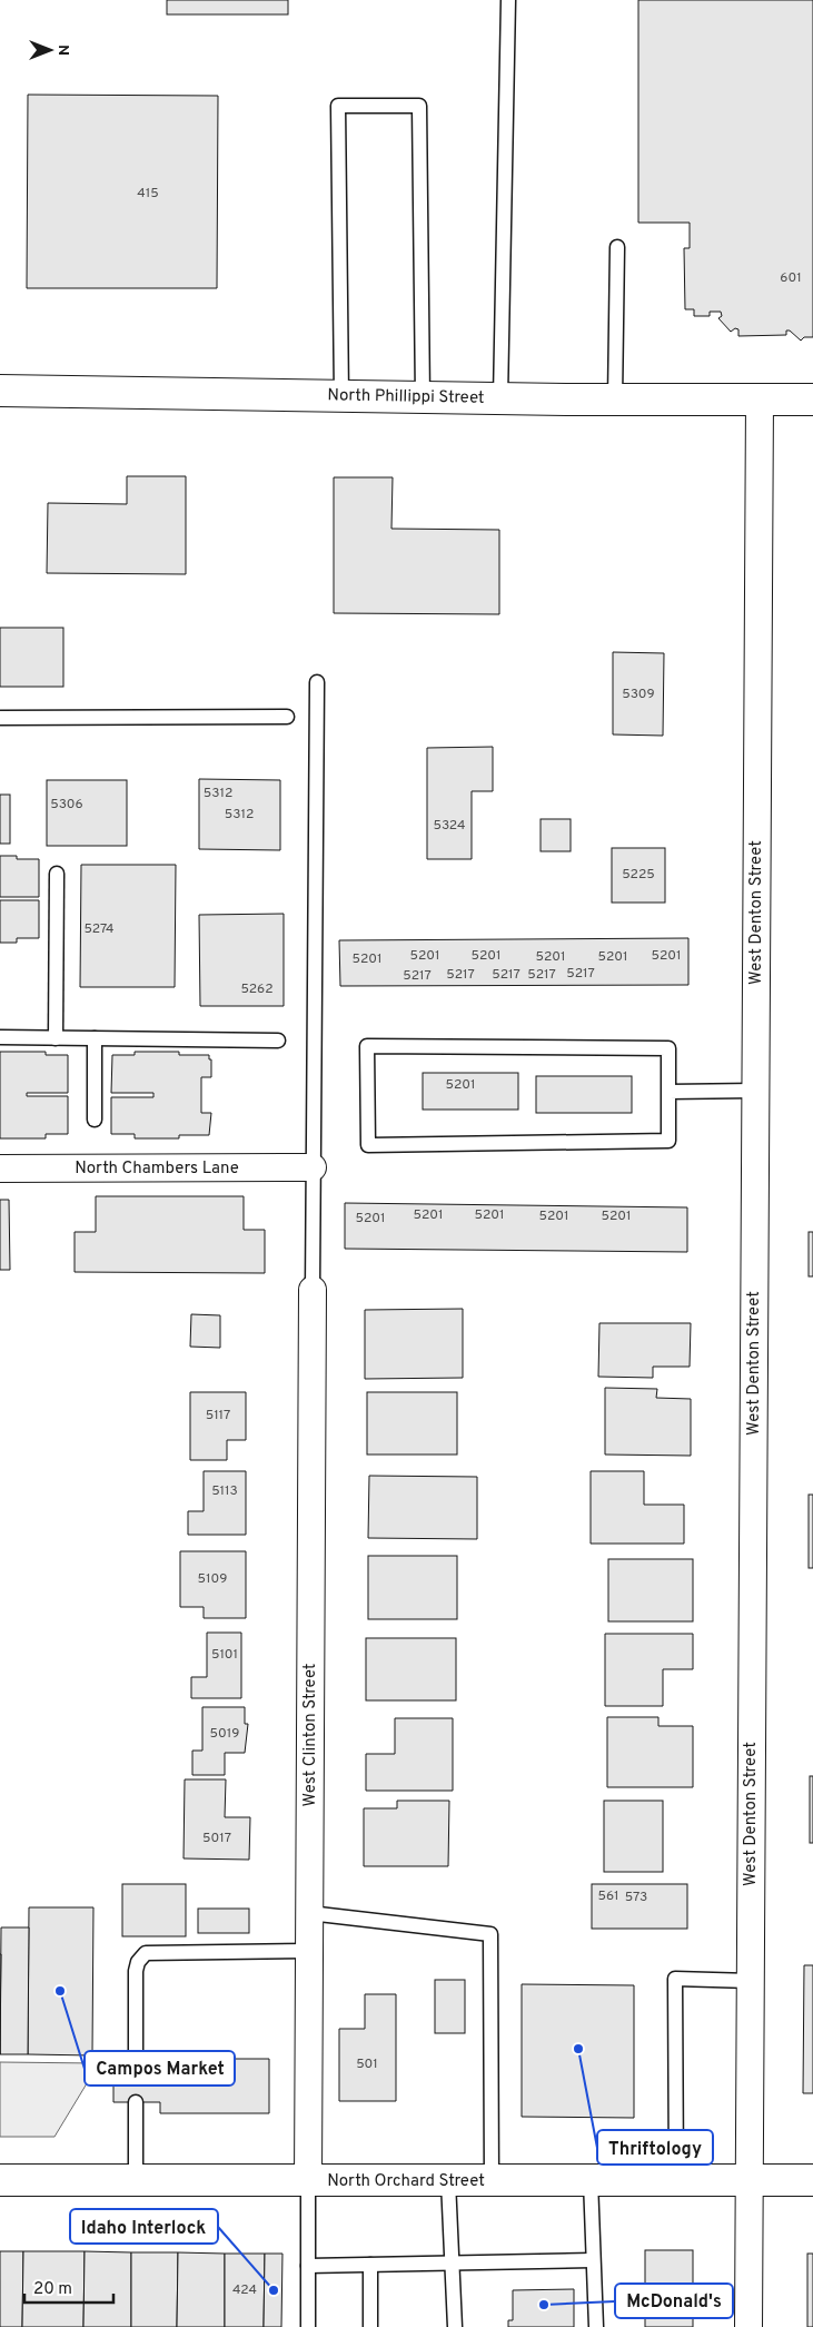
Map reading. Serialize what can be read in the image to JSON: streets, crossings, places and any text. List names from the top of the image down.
{
  "streets": {
    "main road": ["North Phillippi Street", "North Orchard Street"],
    "street": ["West Denton Street", "North Chambers Lane", "West Clinton Street"]
  },
  "crossings": [
    ["North Phillippi Street", "West Denton Street"],
    ["West Denton Street", "North Orchard Street"],
    ["West Clinton Street", "North Orchard Street"]
  ],
  "places": [
    "Campos Market",
    "Thriftology",
    "Idaho Interlock",
    "McDonald's"
  ],
  "house_numbers": [
    "415",
    "601",
    "5309",
    "5312",
    "5306",
    "5312",
    "5324",
    "5225",
    "5274",
    "5201",
    "5201",
    "5201",
    "5201",
    "5201",
    "5201",
    "5217",
    "5217",
    "5217",
    "5217",
    "5217",
    "5262",
    "5201",
    "5201",
    "5201",
    "5201",
    "5201",
    "5201",
    "5117",
    "5113",
    "5109",
    "5101",
    "5019",
    "5017",
    "561",
    "573",
    "501",
    "424"
  ],
  "scale_bar": "20 m",
  "north": "right"
}
